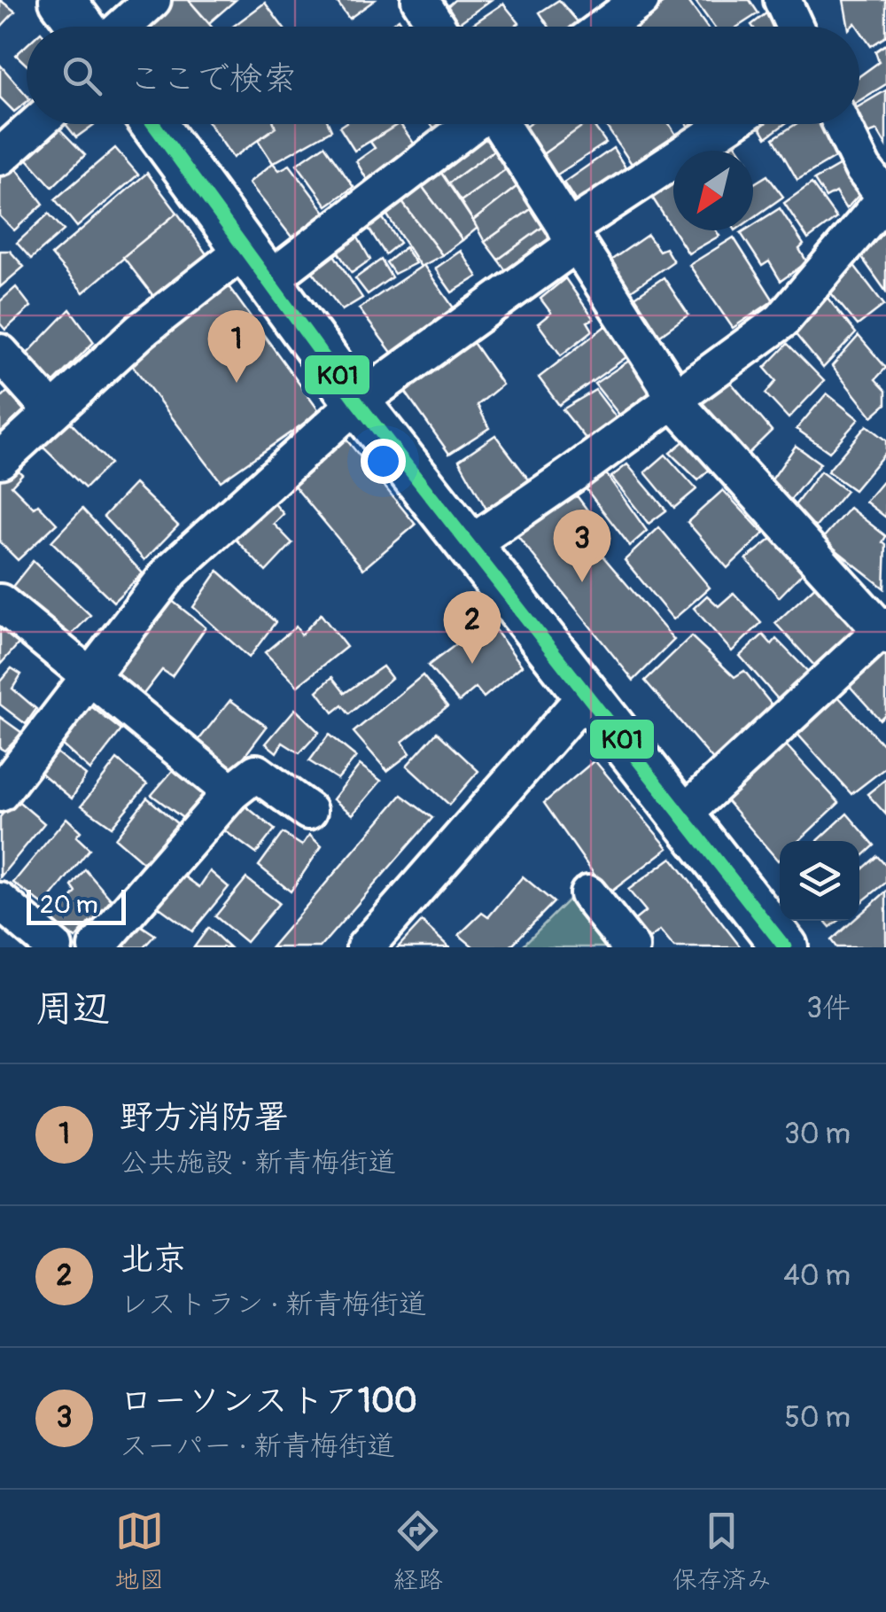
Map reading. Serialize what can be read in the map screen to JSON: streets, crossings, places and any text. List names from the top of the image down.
{
  "lines": ["transit line K01"],
  "scale_bar": "20 m",
  "north": "bottom left",
  "page": {
    "search": "ここで検索",
    "pins": ["1", "3", "2"],
    "scale": "20 m",
    "heading": ["周辺", "3件"],
    "list": [
      {
        "mark": "1",
        "name": "野方消防署",
        "note": "公共施設 · 新青梅街道",
        "value": "30 m"
      },
      {
        "mark": "2",
        "name": "北京",
        "note": "レストラン · 新青梅街道",
        "value": "40 m"
      },
      {
        "mark": "3",
        "name": "ローソンストア100",
        "note": "スーパー · 新青梅街道",
        "value": "50 m"
      }
    ],
    "nav": ["地図", "経路", "保存済み"]
  }
}
